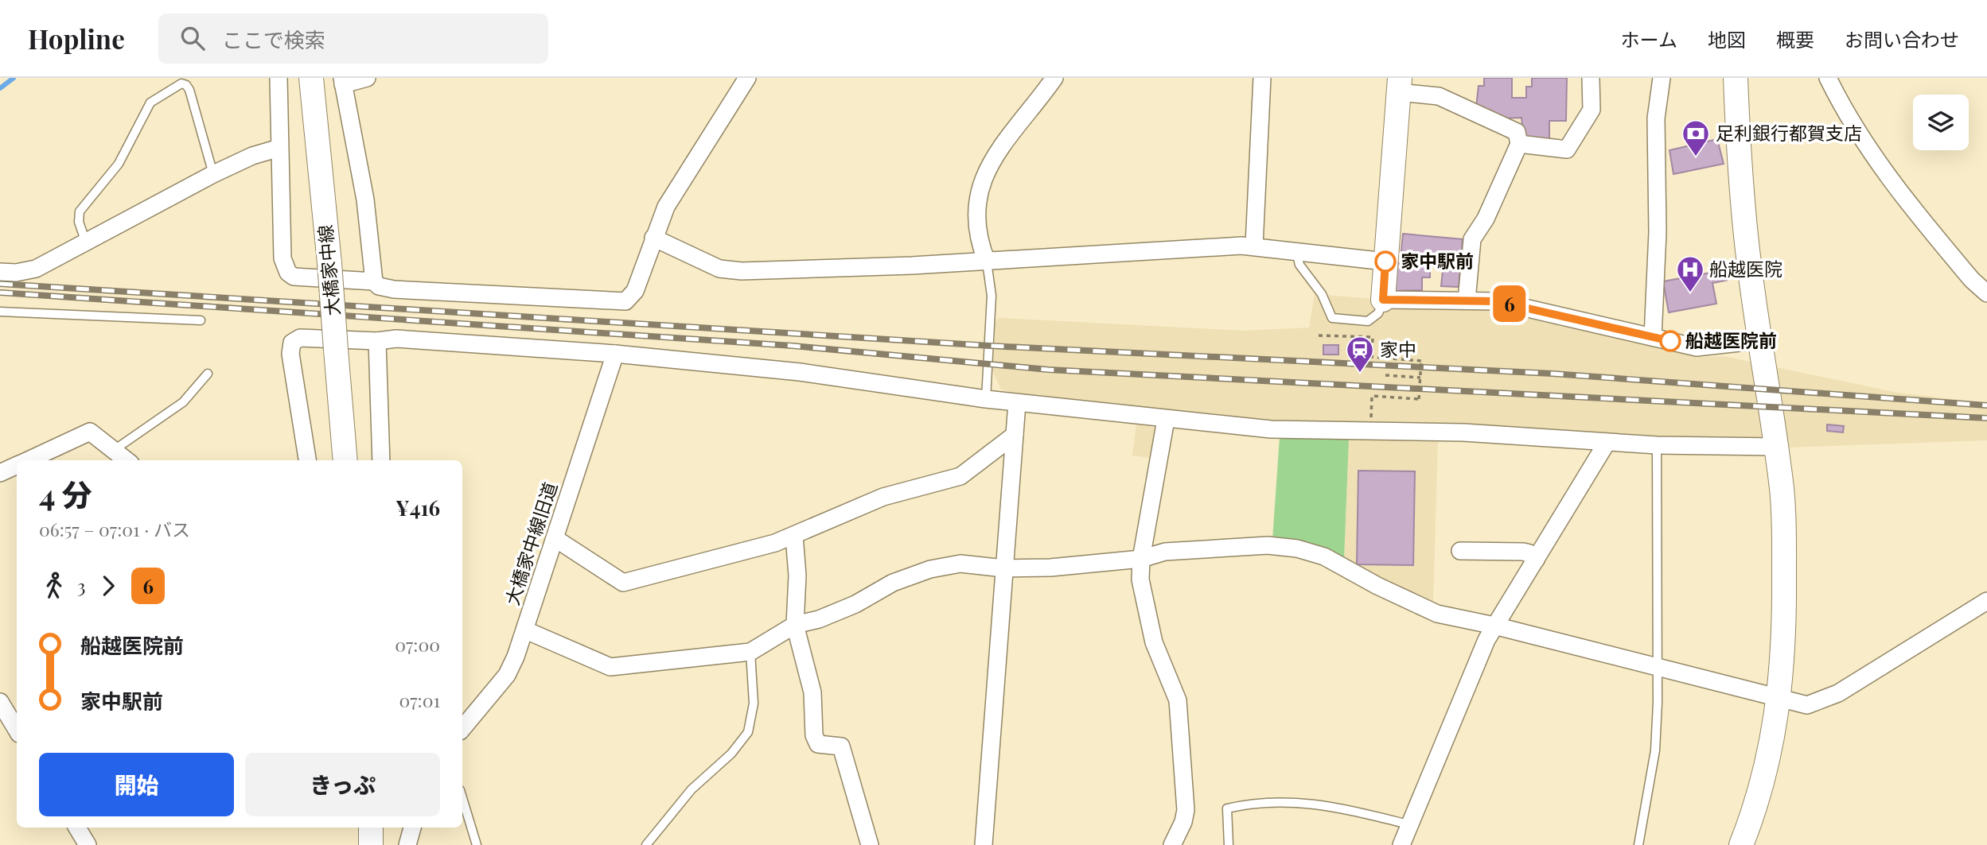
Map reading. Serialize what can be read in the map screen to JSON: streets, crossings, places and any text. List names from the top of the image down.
{
  "streets": {
    "street": ["大橋家中線", "大橋家中線旧道"]
  },
  "places": {
    "bank": ["足利銀行都賀支店"],
    "other": ["家中駅前", "船越医院前"],
    "hospital": ["船越医院"],
    "station": ["家中"]
  },
  "lines": ["bus line 6"],
  "page": {
    "header": "Hopline",
    "search": "ここで検索",
    "nav": [
      "ホーム",
      "地図",
      "概要",
      "お問い合わせ"
    ],
    "on_map": "6",
    "heading": ["4 分", "06:57 – 07:01 · バス", "¥416"],
    "legs": ["3", "6"],
    "list": [
      {
        "name": "船越医院前",
        "value": "07:00"
      },
      {
        "name": "家中駅前",
        "value": "07:01"
      }
    ],
    "buttons": ["開始", "きっぷ"]
  }
}
